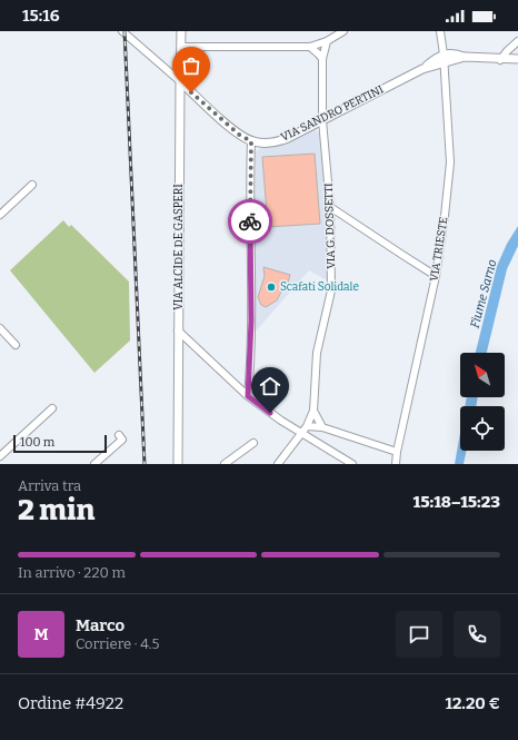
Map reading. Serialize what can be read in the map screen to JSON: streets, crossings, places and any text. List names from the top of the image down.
{
  "streets": {
    "main road": ["VIA SANDRO PERTINI", "VIA ALCIDE DE GASPERI"],
    "street": ["VIA G. DOSSETTI", "VIA TRIESTE"]
  },
  "crossings": [
    ["VIA SANDRO PERTINI", "VIA G. DOSSETTI"],
    ["VIA SANDRO PERTINI", "VIA TRIESTE"]
  ],
  "water": ["Fiume Sarno"],
  "places": ["Scafati Solidale"],
  "scale_bar": "100 m",
  "north": "top left",
  "page": {
    "status": "15:16",
    "scale": "100 m",
    "heading": ["2 min", "Arriva tra", "15:18–15:23"],
    "panel": [
      "Marco",
      "Corriere · 4.5",
      "Ordine #4922",
      "12.20 €"
    ],
    "bar": "In arrivo · 220 m",
    "round": "M"
  }
}
